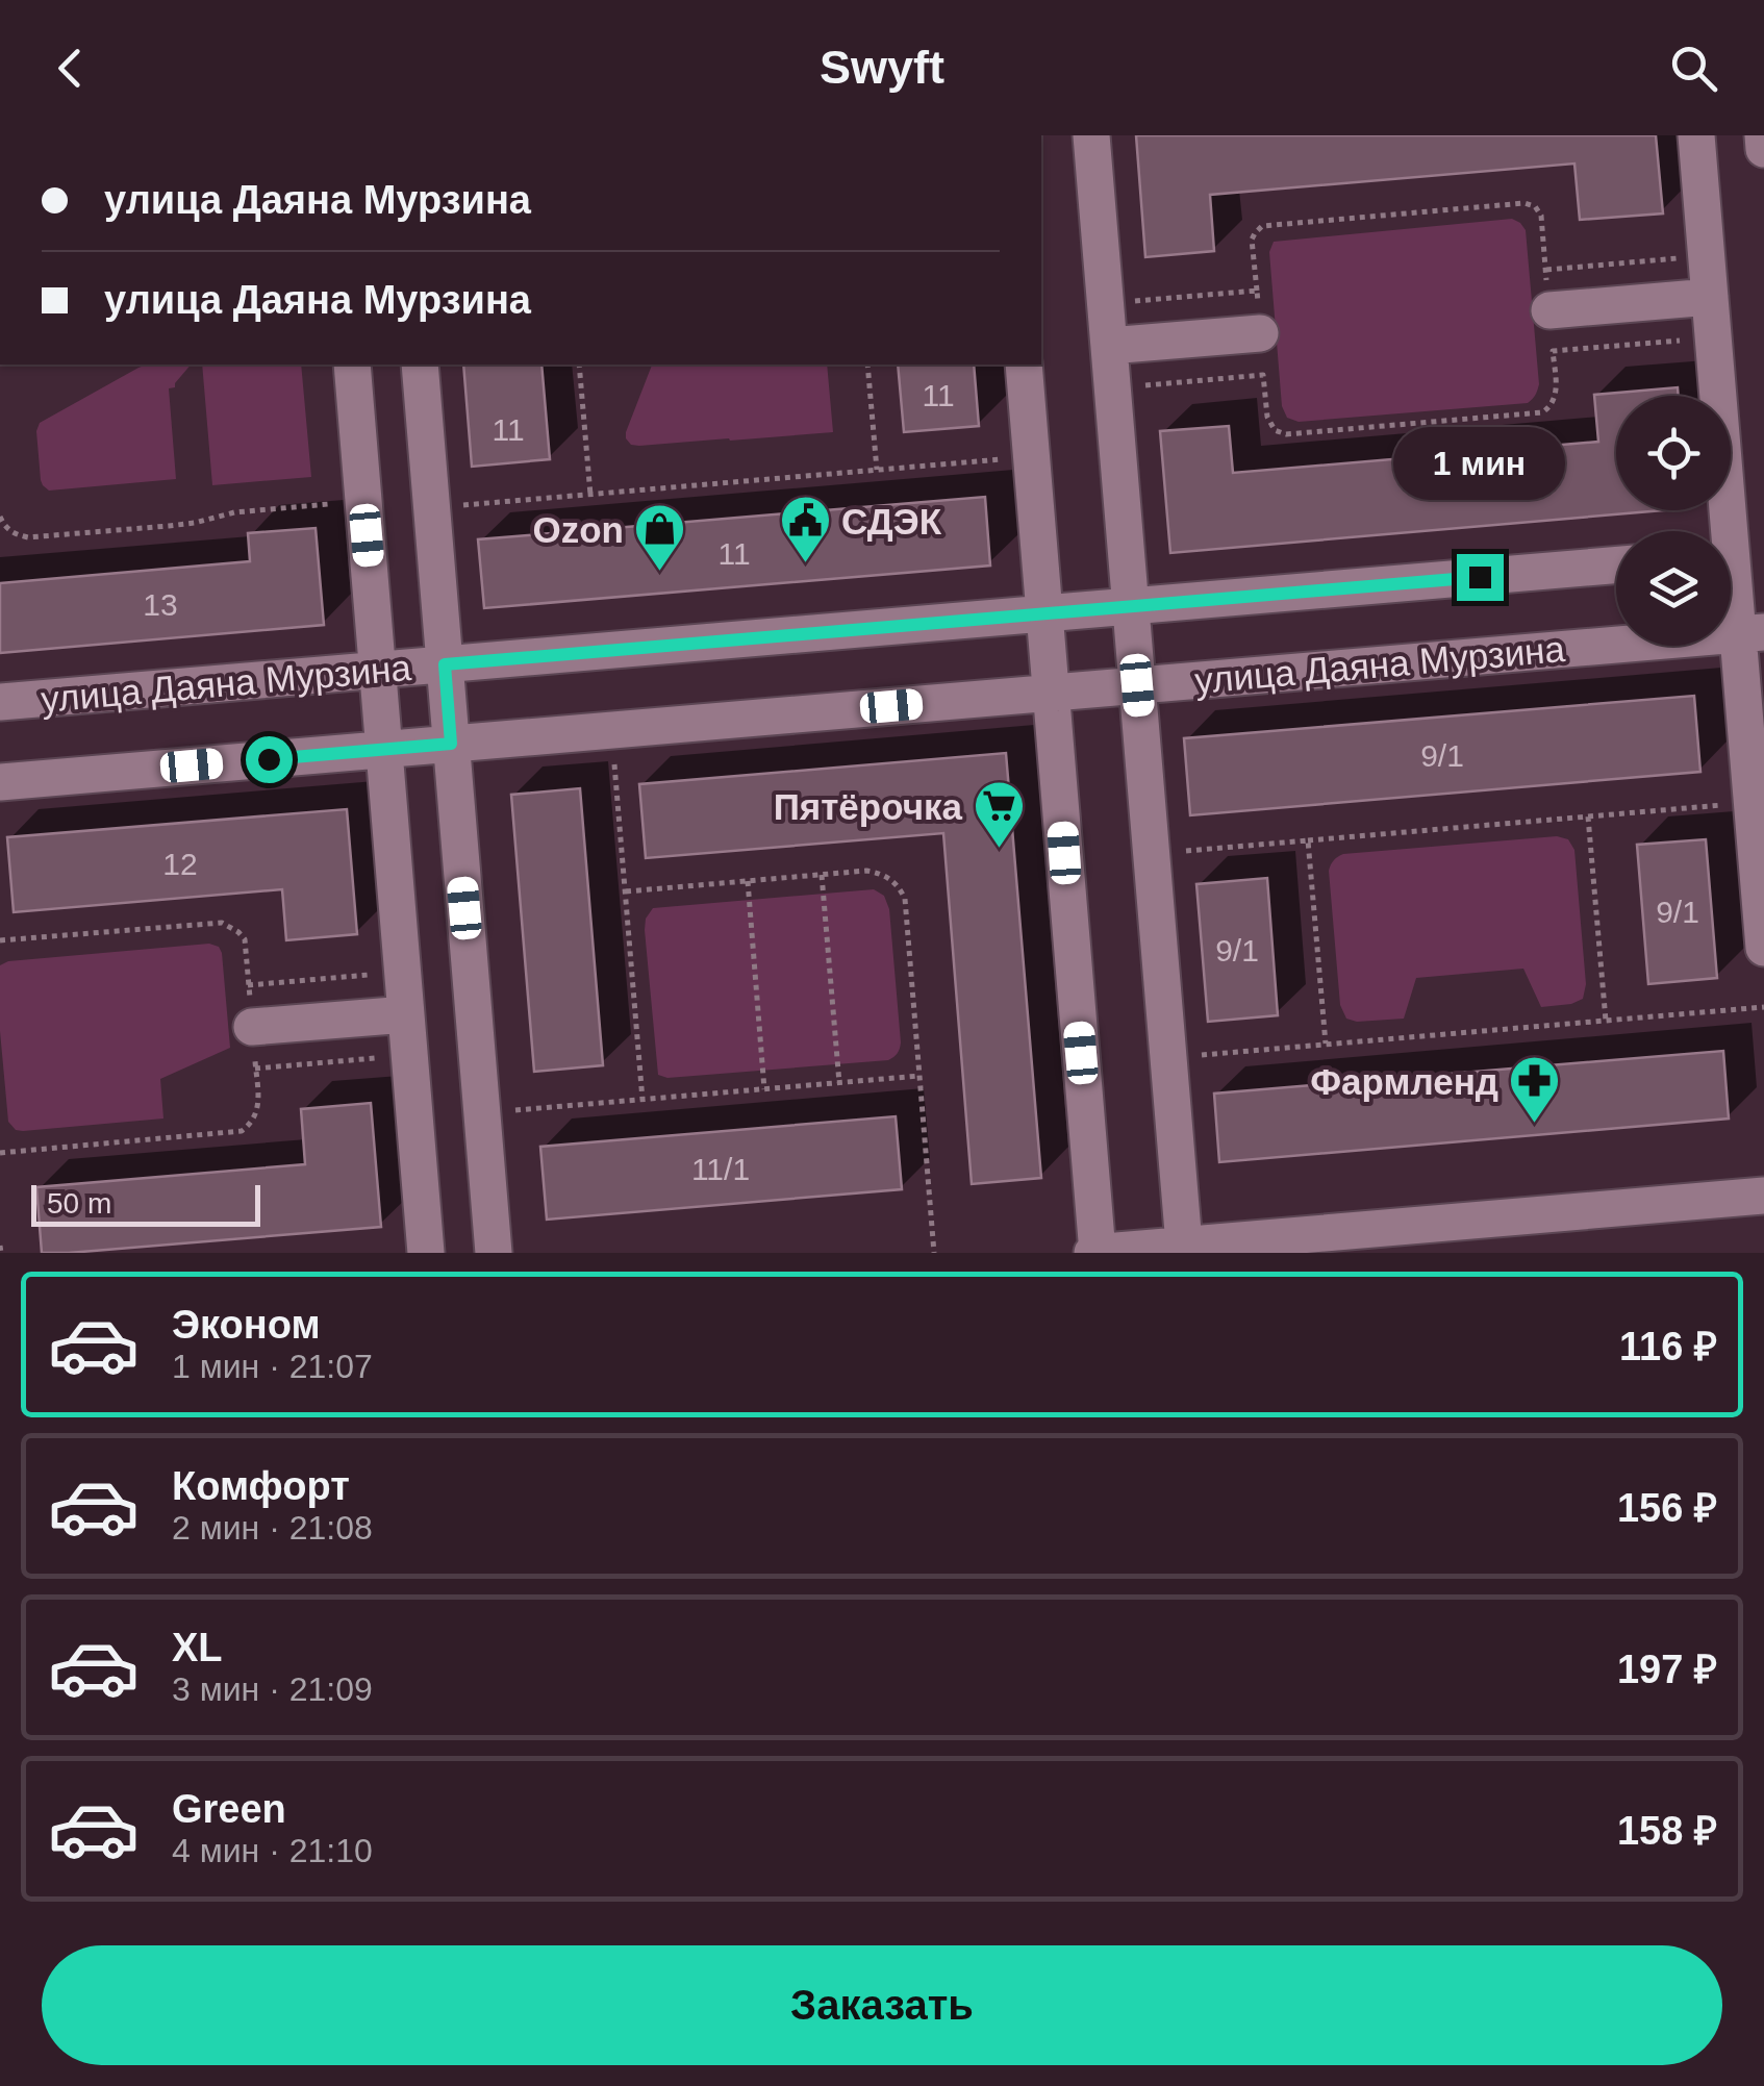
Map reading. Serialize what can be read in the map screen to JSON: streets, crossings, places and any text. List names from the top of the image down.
{
  "streets": {
    "street": ["улица Даяна Мурзина"]
  },
  "places": {
    "public building": ["СДЭК"],
    "shop": ["Ozon"],
    "supermarket": ["Пятёрочка"],
    "pharmacy": ["Фармленд"]
  },
  "house_numbers": [
    "11",
    "11",
    "11",
    "13",
    "9/1",
    "12",
    "9/1",
    "9/1",
    "11/1"
  ],
  "scale_bar": "50 m",
  "page": {
    "header": "Swyft",
    "banner": ["улица Даяна Мурзина", "улица Даяна Мурзина"],
    "bubble": "1 мин",
    "scale": "50 m",
    "list": [
      {
        "name": "Эконом",
        "note": "1 мин · 21:07",
        "value": "116 ₽"
      },
      {
        "name": "Комфорт",
        "note": "2 мин · 21:08",
        "value": "156 ₽"
      },
      {
        "name": "XL",
        "note": "3 мин · 21:09",
        "value": "197 ₽"
      },
      {
        "name": "Green",
        "note": "4 мин · 21:10",
        "value": "158 ₽"
      }
    ],
    "buttons": "Заказать"
  }
}
